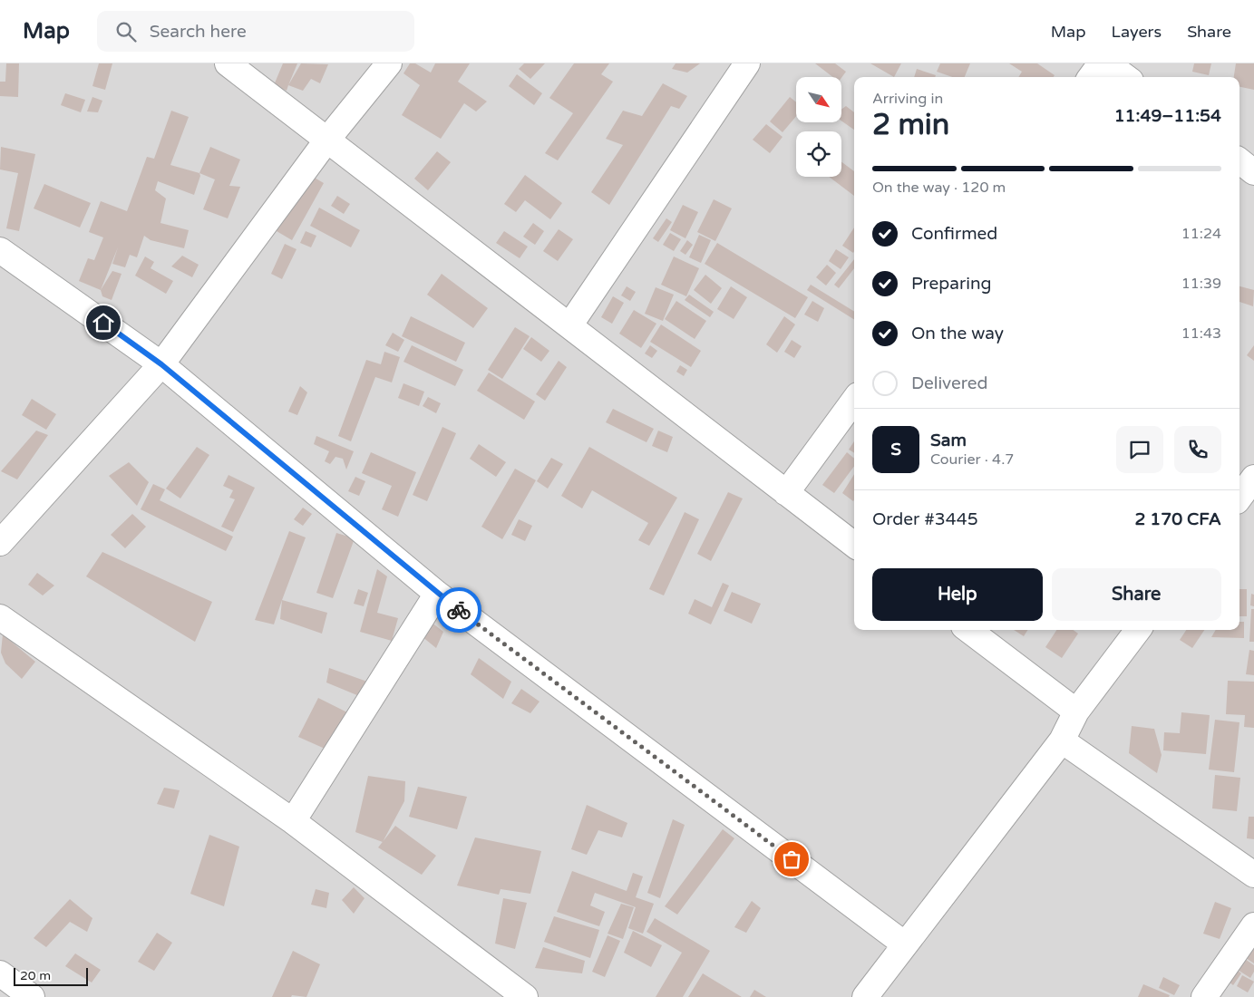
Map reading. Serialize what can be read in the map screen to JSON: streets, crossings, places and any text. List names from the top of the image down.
{
  "scale_bar": "20 m",
  "north": "bottom right",
  "page": {
    "header": "Map",
    "search": "Search here",
    "nav": ["Map", "Layers", "Share"],
    "heading": ["2 min", "Arriving in", "11:49–11:54"],
    "panel": [
      "Sam",
      "Courier · 4.7",
      "Order #3445",
      "2 170 CFA"
    ],
    "bar": "On the way · 120 m",
    "list": [
      ["Confirmed", "11:24"],
      ["Preparing", "11:39"],
      ["On the way", "11:43"],
      "Delivered"
    ],
    "round": "S",
    "buttons": ["Help", "Share"],
    "scale": "20 m"
  }
}
